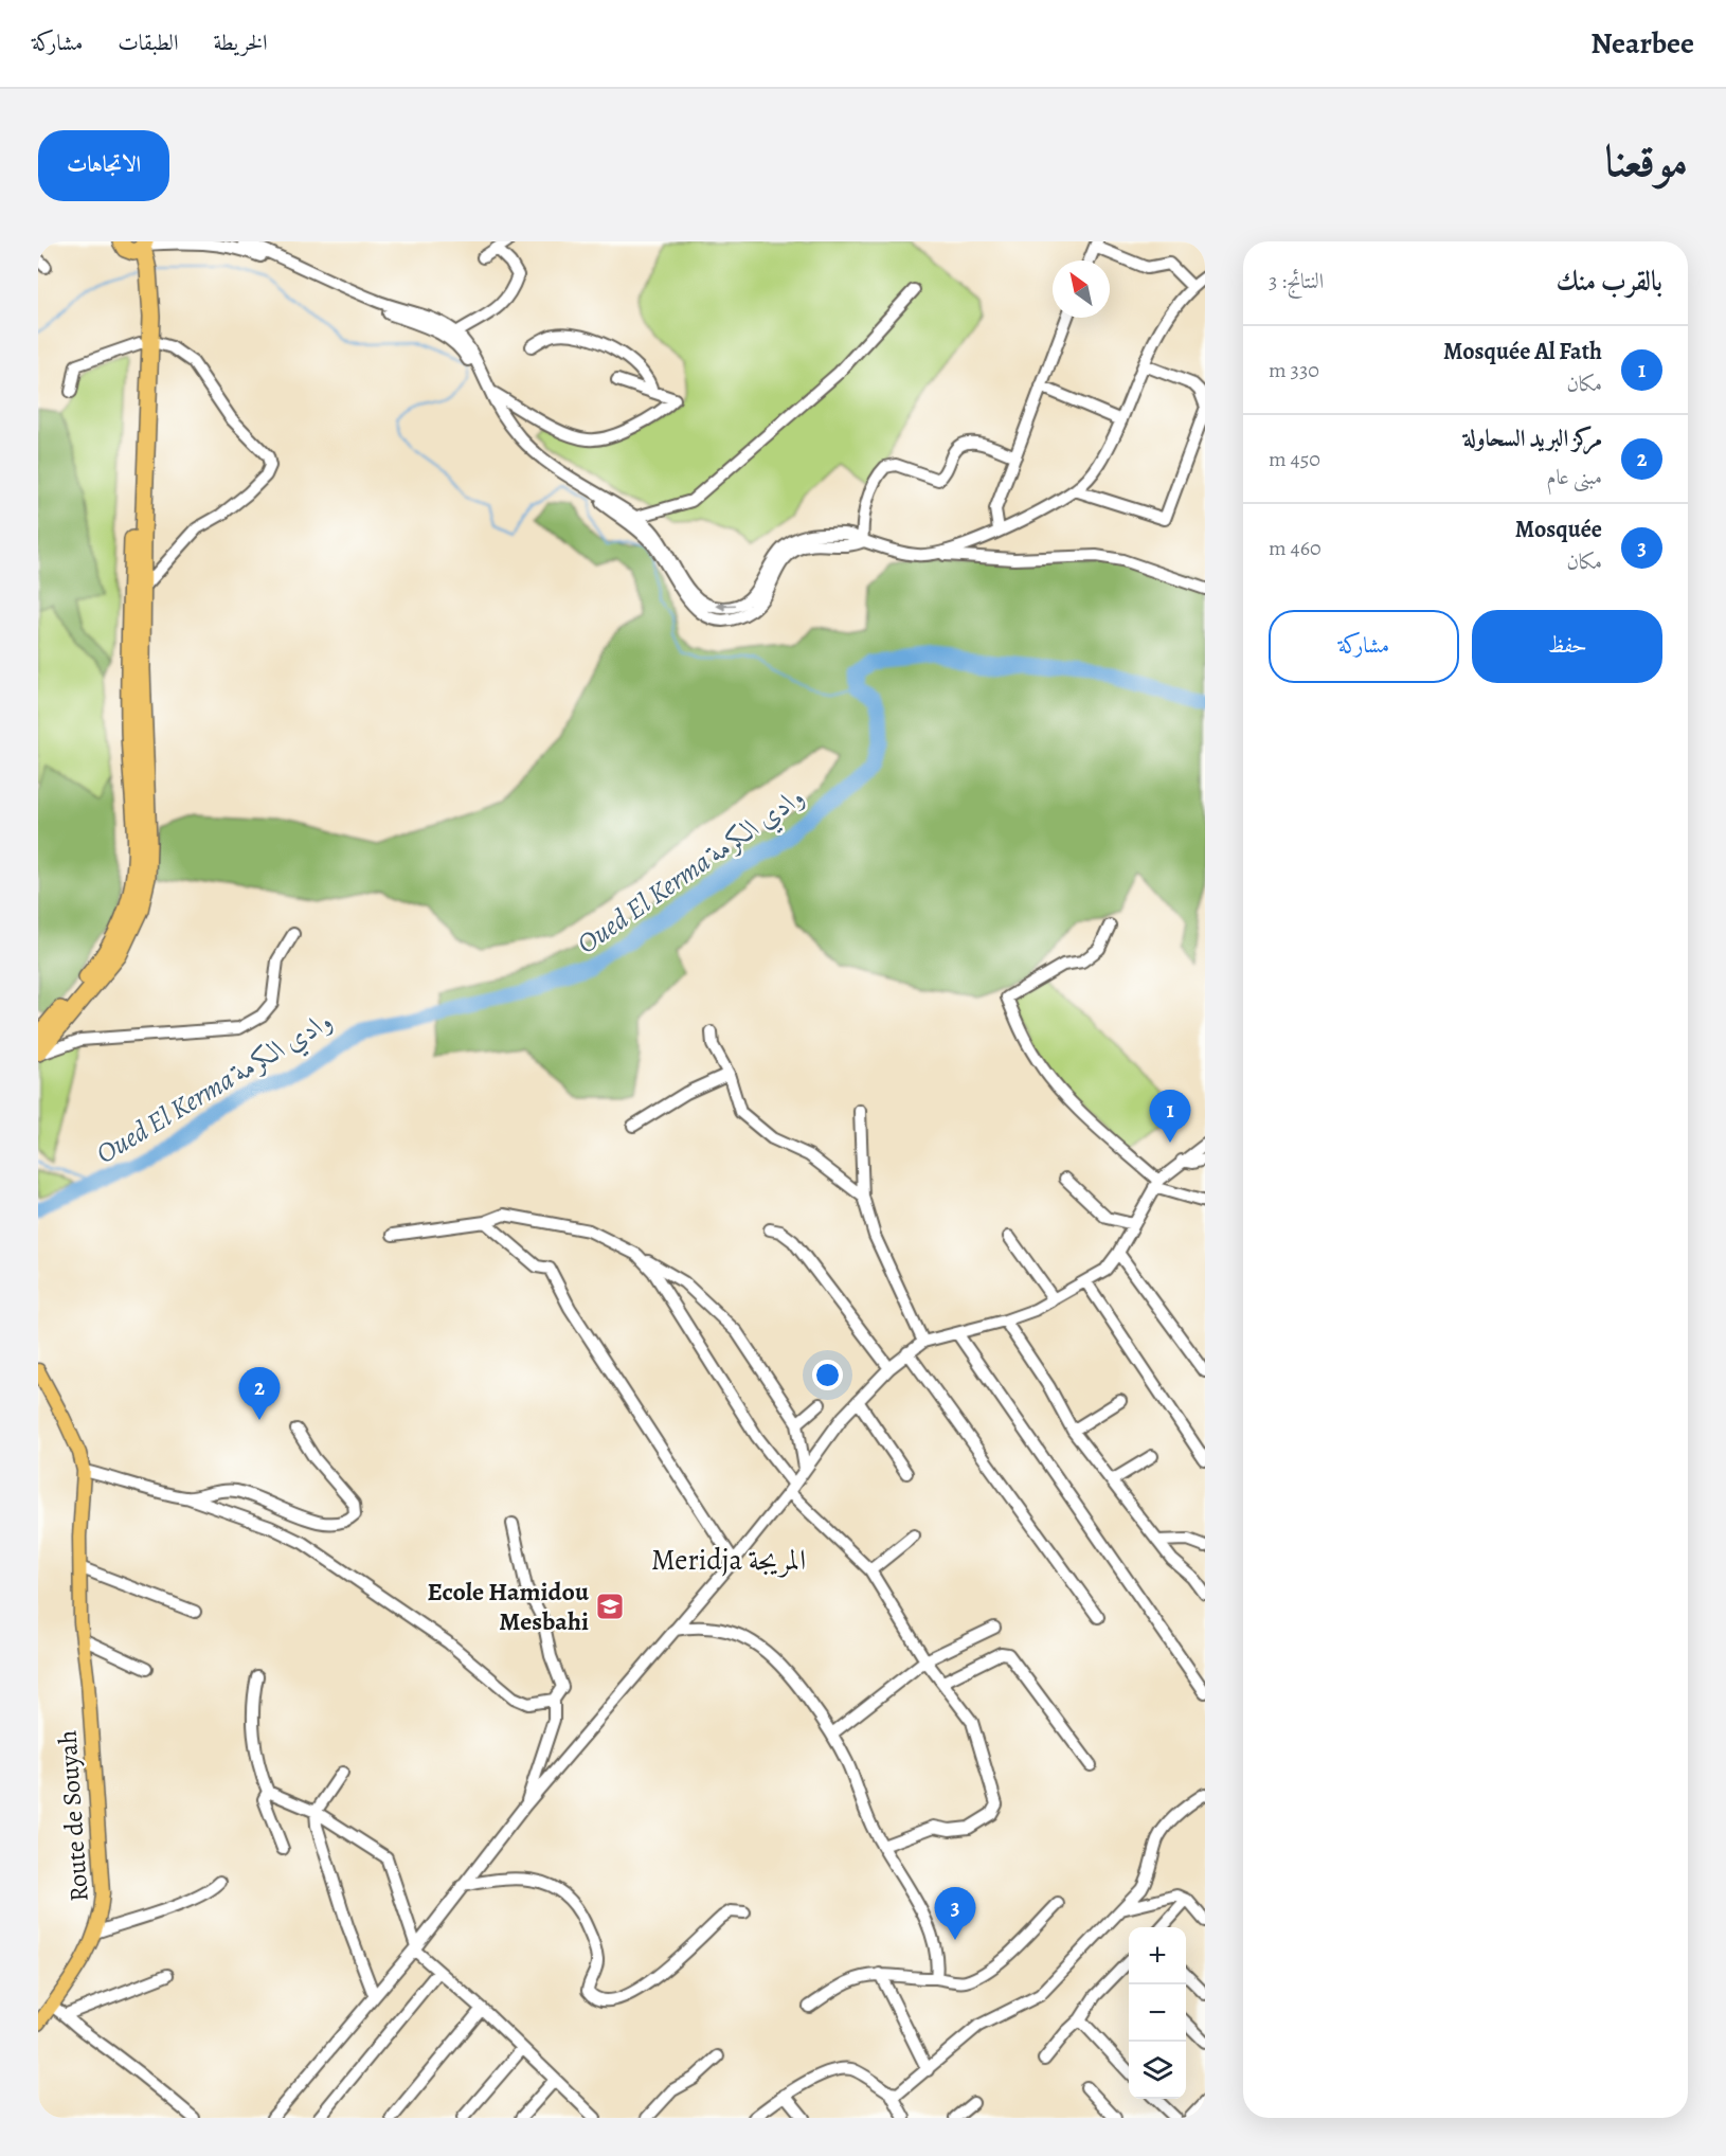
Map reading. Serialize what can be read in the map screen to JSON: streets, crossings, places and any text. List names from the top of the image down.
{
  "streets": {
    "main road": ["Route de Souyah"]
  },
  "districts": ["Meridja المريجة"],
  "water": ["Oued El Kerma وادي الكرمة"],
  "places": {
    "school or university": ["Ecole Hamidou Mesbahi"]
  },
  "north": "top left",
  "page": {
    "header": "Nearbee",
    "nav": ["الخريطة", "الطبقات", "مشاركة"],
    "title": "موقعنا",
    "buttons": [
      "الاتجاهات",
      ["حفظ", "مشاركة"]
    ],
    "heading": ["بالقرب منك", "النتائج: 3"],
    "list": [
      {
        "mark": "1",
        "name": "Mosquée Al Fath",
        "note": "مكان",
        "value": "330 m"
      },
      {
        "mark": "2",
        "name": "مركز البريد السحاولة",
        "note": "مبنى عام",
        "value": "450 m"
      },
      {
        "mark": "3",
        "name": "Mosquée",
        "note": "مكان",
        "value": "460 m"
      }
    ],
    "pins": ["1", "2", "3"],
    "map_buttons": ["+", "−"]
  }
}
